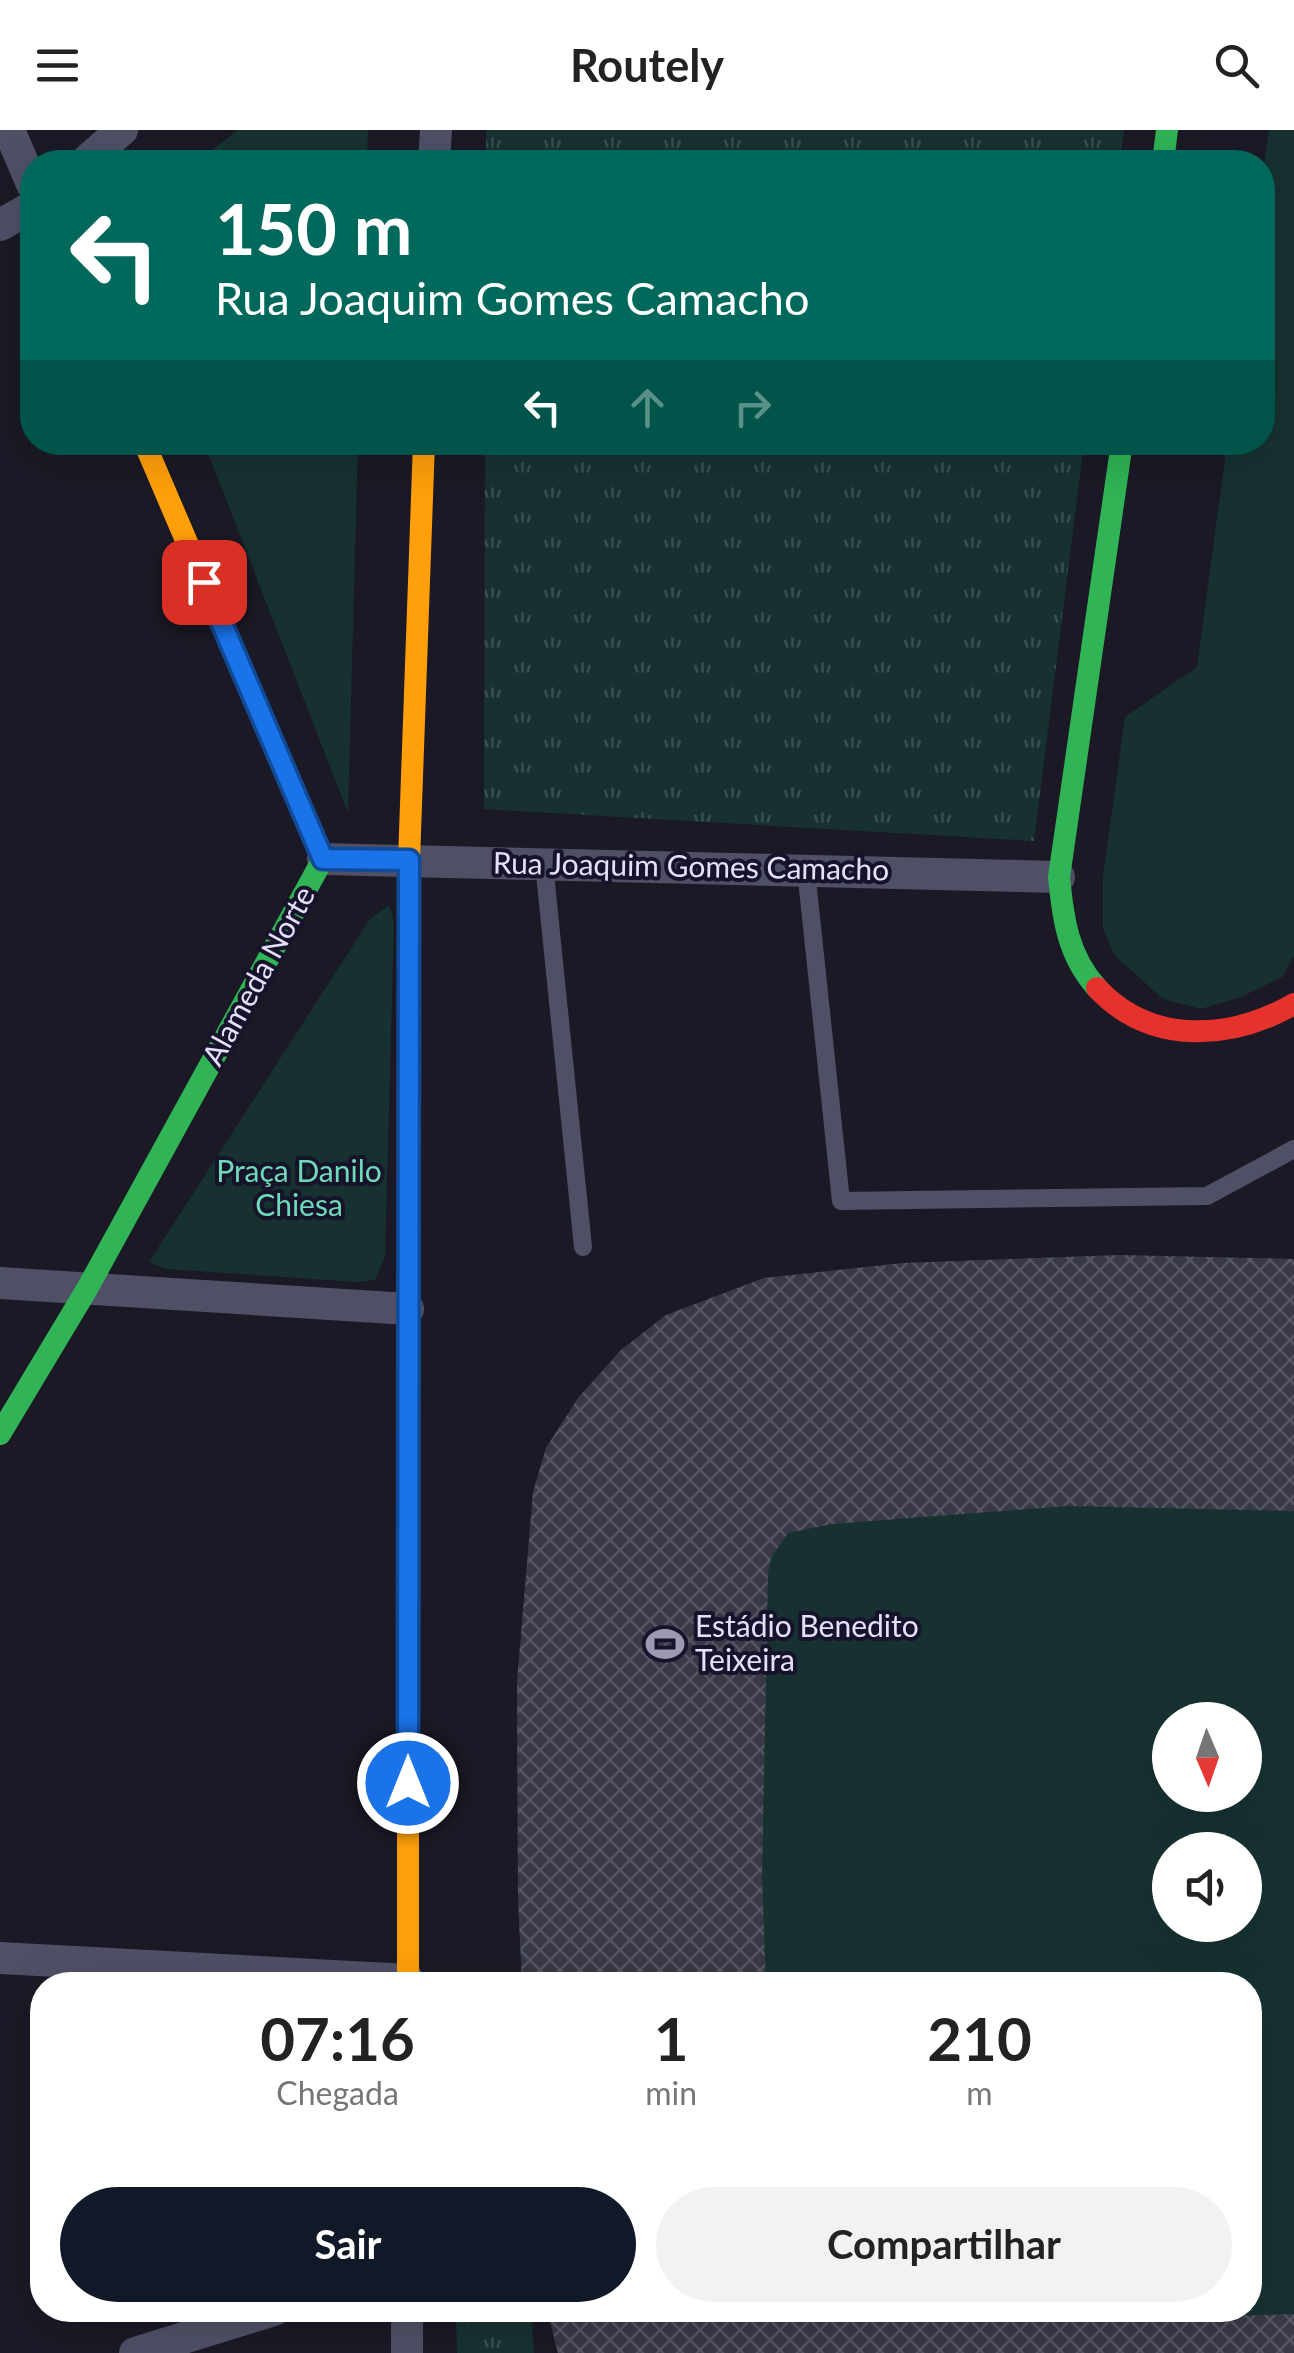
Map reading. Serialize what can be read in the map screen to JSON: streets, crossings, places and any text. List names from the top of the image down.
{
  "streets": {
    "street": ["Rua Joaquim Gomes Camacho", "Alameda Norte"]
  },
  "crossings": [
    ["Rua Joaquim Gomes Camacho", "Alameda Norte"]
  ],
  "parks": ["Praça Danilo Chiesa"],
  "places": {
    "sports": ["Estádio Benedito Teixeira"]
  },
  "north": "bottom",
  "page": {
    "header": "Routely",
    "turn": ["150 m", "Rua Joaquim Gomes Camacho"],
    "eta": [
      "07:16",
      "Chegada",
      "1",
      "min",
      "210",
      "m"
    ],
    "buttons": ["Sair", "Compartilhar"]
  }
}
